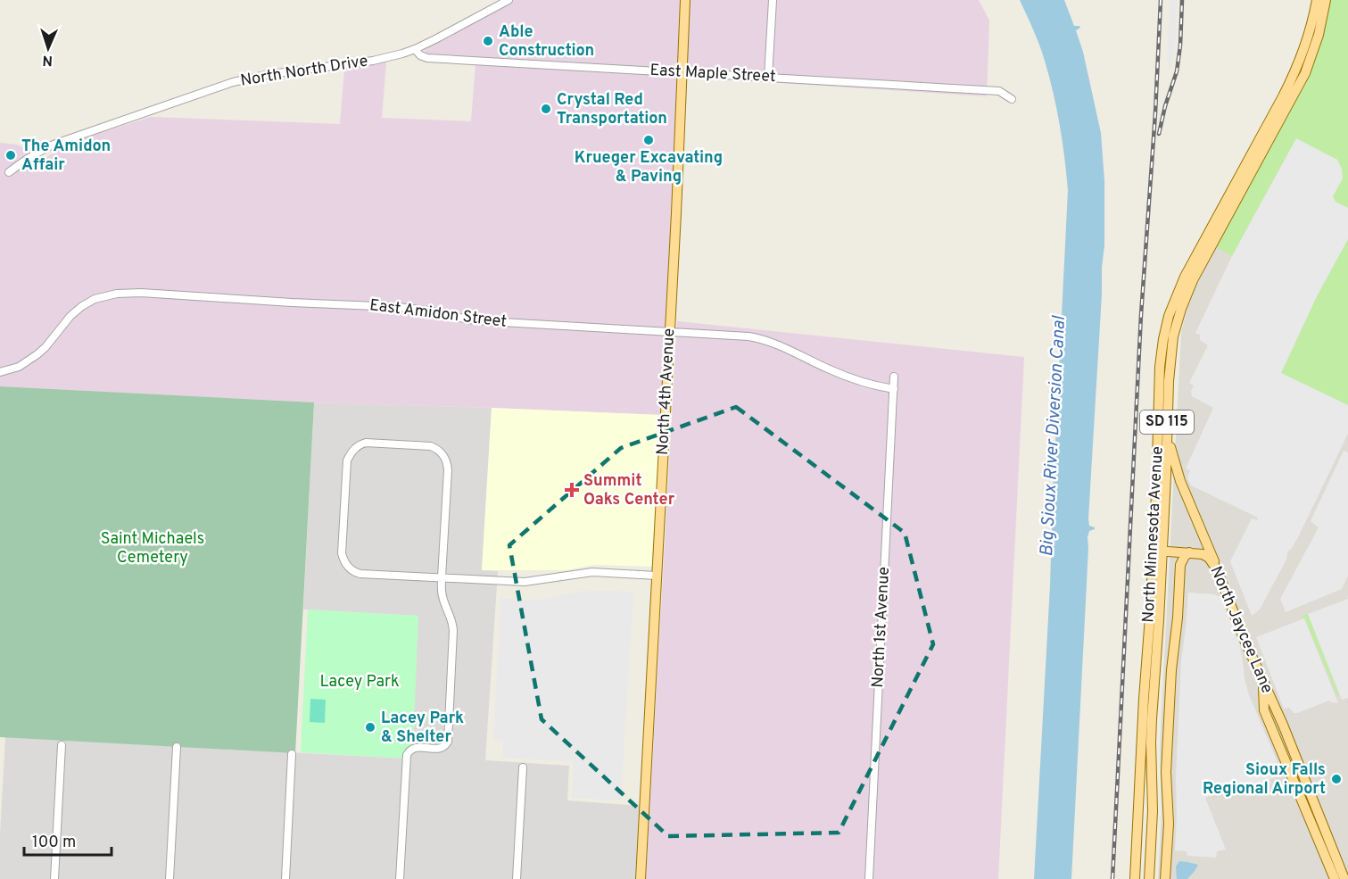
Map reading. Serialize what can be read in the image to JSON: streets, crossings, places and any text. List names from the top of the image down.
{
  "streets": {
    "main road": [
      "North 4th Avenue",
      "SD 115",
      "North Minnesota Avenue",
      "North Jaycee Lane"
    ],
    "street": [
      "North North Drive",
      "East Maple Street",
      "East Amidon Street",
      "North 1st Avenue"
    ]
  },
  "crossings": [
    ["North North Drive", "East Maple Street"],
    ["East Maple Street", "North 4th Avenue"],
    ["East Amidon Street", "North 4th Avenue"],
    ["East Amidon Street", "North 1st Avenue"],
    ["North Minnesota Avenue", "North Jaycee Lane"]
  ],
  "water": ["Big Sioux River Diversion Canal"],
  "parks": ["Saint Michaels Cemetery", "Lacey Park"],
  "places": {
    "other": [
      "Able Construction",
      "Crystal Red Transportation",
      "Krueger Excavating & Paving",
      "The Amidon Affair",
      "Lacey Park & Shelter",
      "Sioux Falls Regional Airport"
    ],
    "health": ["Summit Oaks Center"]
  },
  "scale_bar": "100 m",
  "north": "bottom"
}
